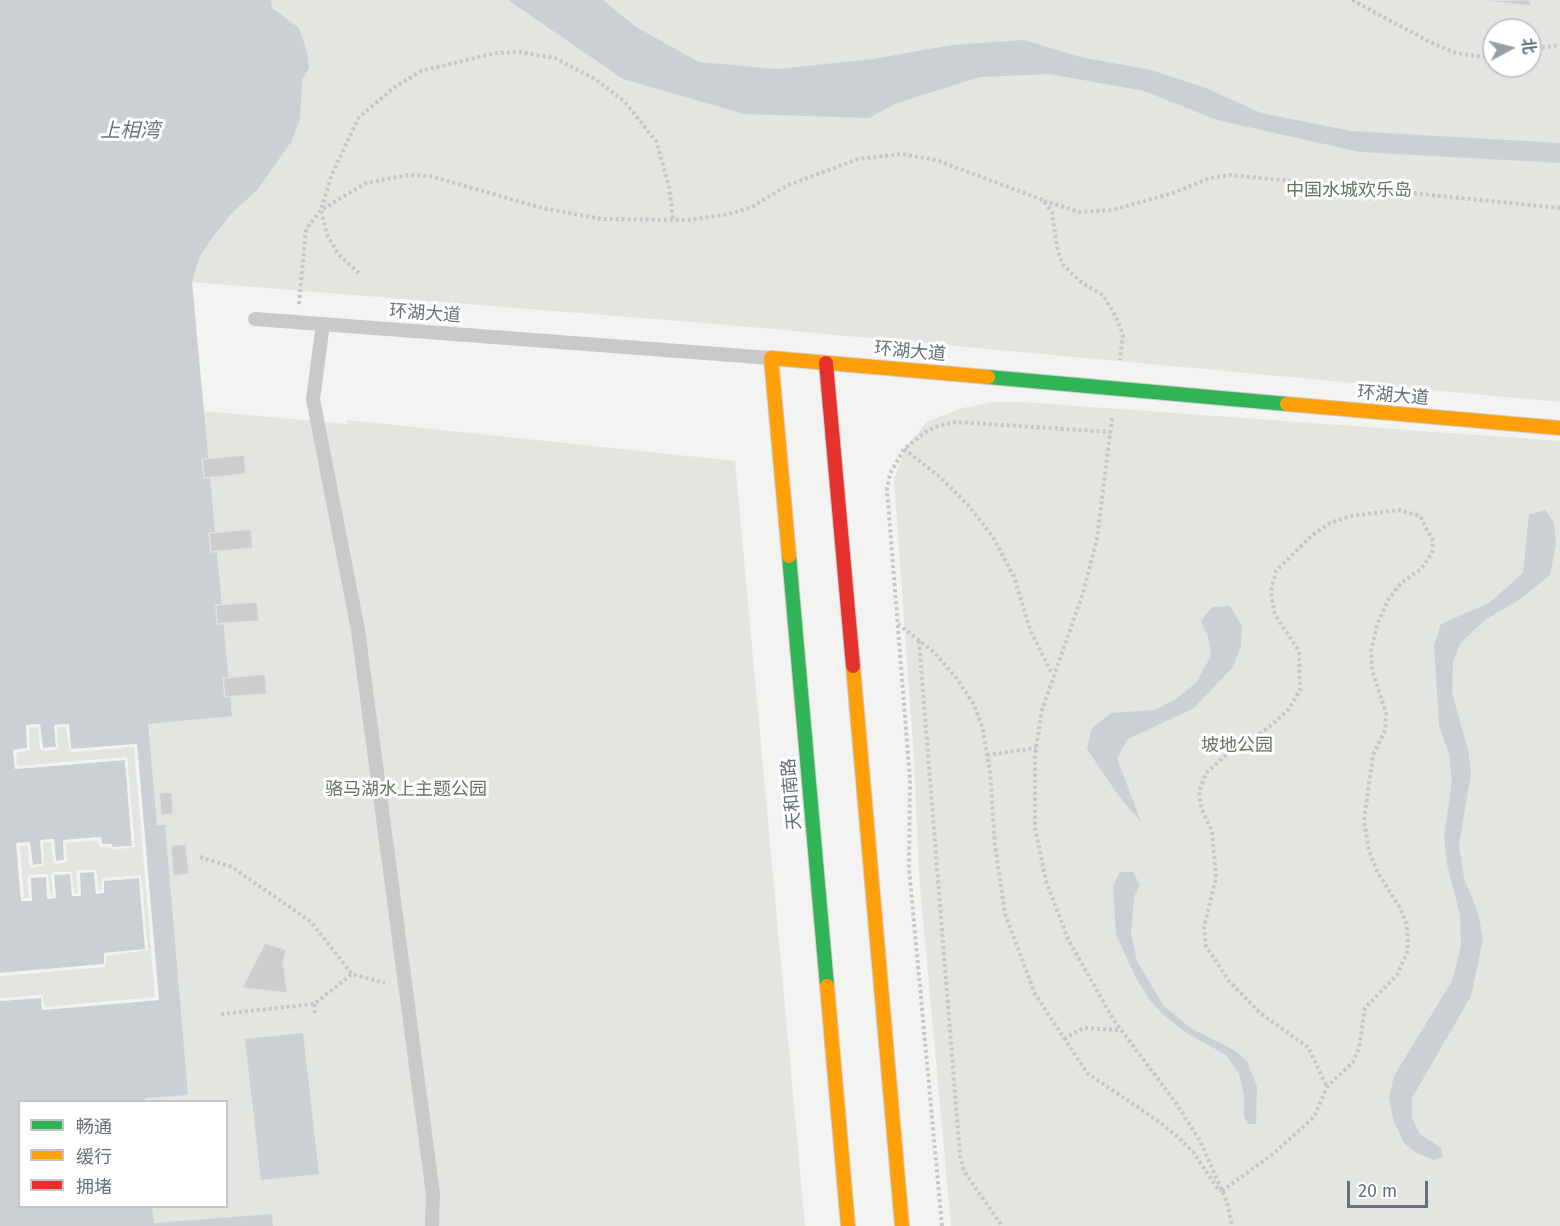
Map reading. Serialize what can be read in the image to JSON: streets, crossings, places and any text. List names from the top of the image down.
{
  "streets": {
    "street": ["环湖大道", "天和南路"]
  },
  "crossings": [
    ["环湖大道", "天和南路"]
  ],
  "water": ["上相湾"],
  "parks": ["中国水城欢乐岛", "坡地公园", "骆马湖水上主题公园"],
  "legend": ["畅通", "缓行", "拥堵"],
  "scale_bar": "20 m",
  "north": "right"
}
